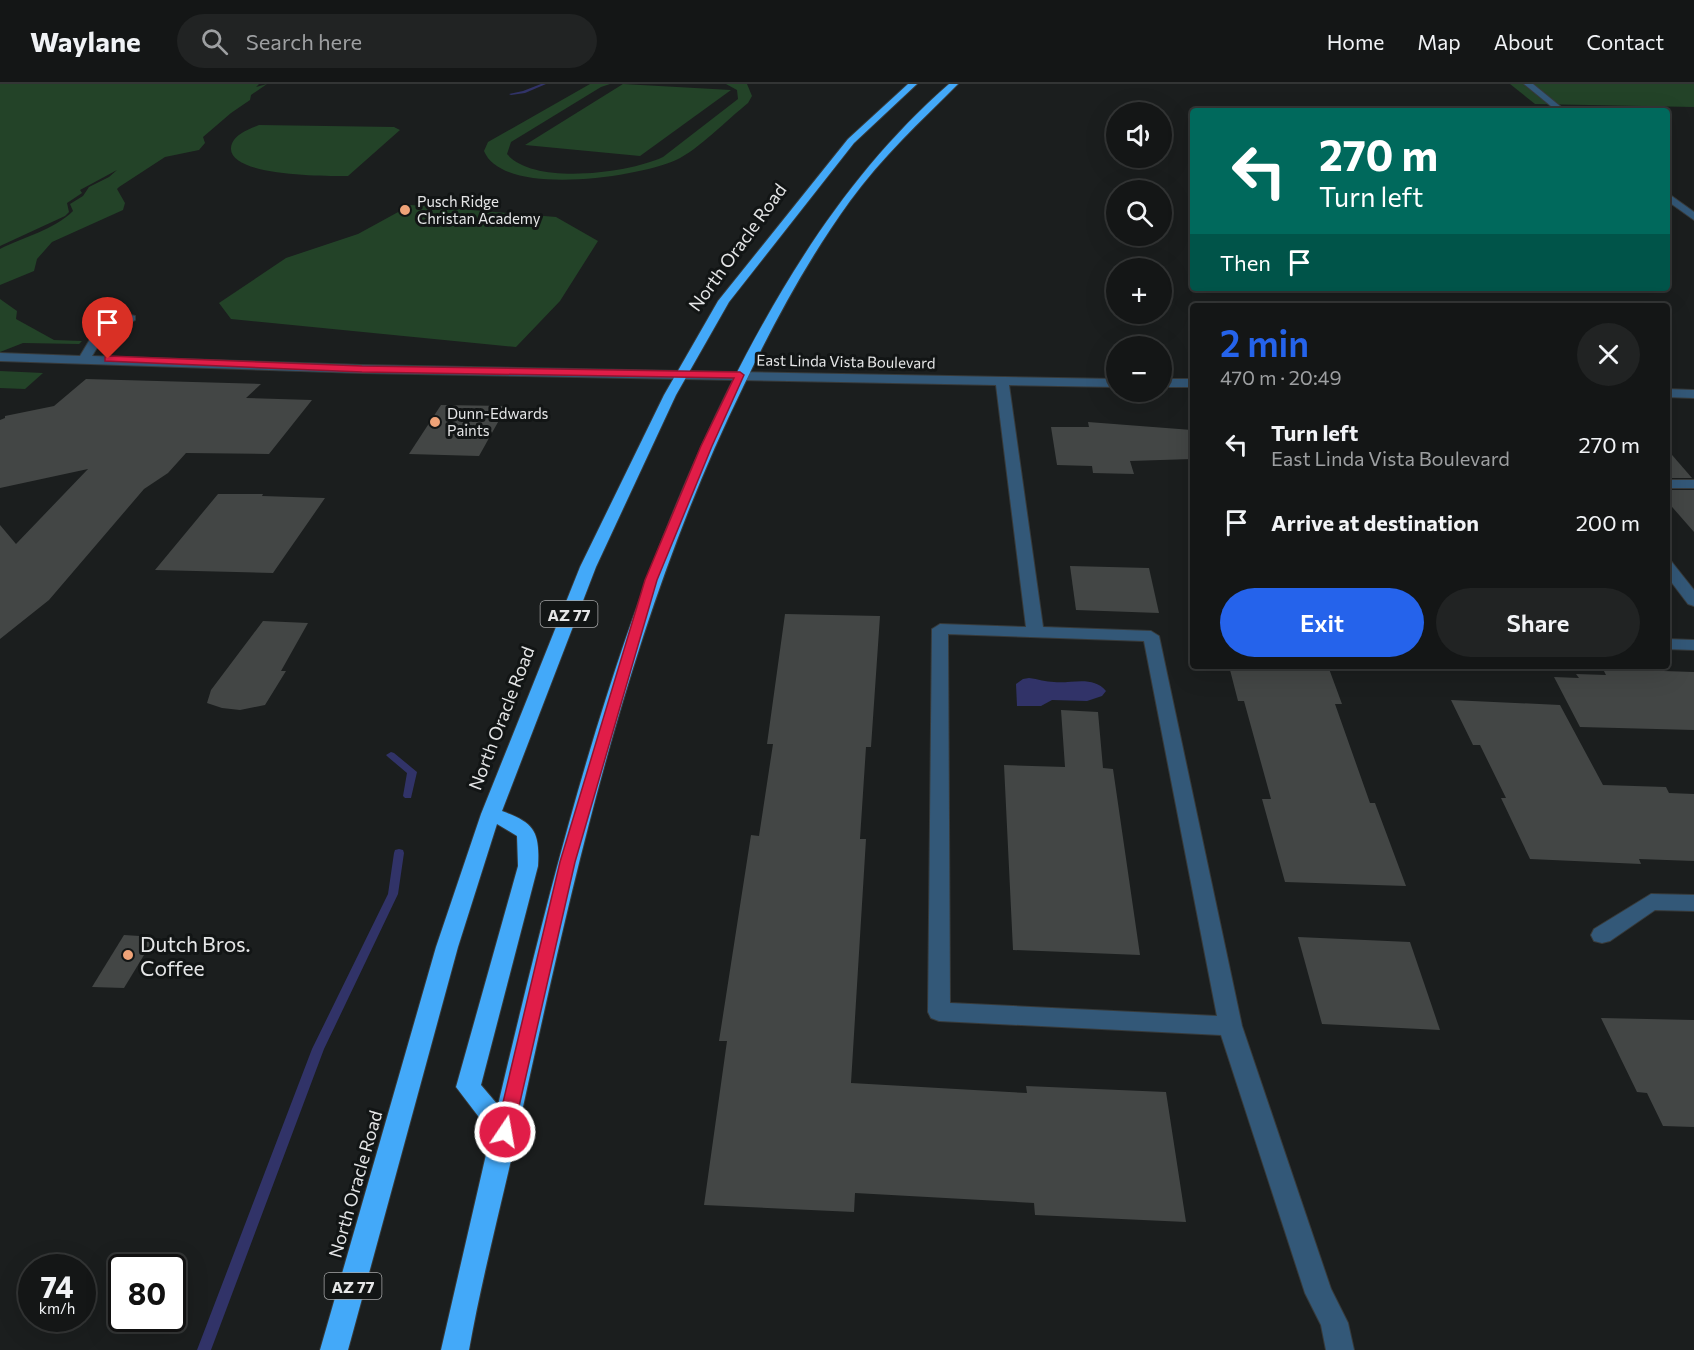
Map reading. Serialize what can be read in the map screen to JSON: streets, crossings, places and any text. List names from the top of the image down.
{
  "streets": {
    "highway": ["North Oracle Road", "AZ 77"],
    "street": ["East Linda Vista Boulevard"]
  },
  "crossings": [
    ["North Oracle Road", "East Linda Vista Boulevard"]
  ],
  "places": ["Pusch Ridge Christan Academy", "Dunn-Edwards Paints", "Dutch Bros. Coffee"],
  "page": {
    "header": "Waylane",
    "search": "Search here",
    "nav": [
      "Home",
      "Map",
      "About",
      "Contact"
    ],
    "map_buttons": ["+", "−"],
    "turn": ["270 m", "Turn left"],
    "then": "Then",
    "heading": ["2 min", "470 m · 20:49"],
    "list": [
      {
        "name": "Turn left",
        "note": "East Linda Vista Boulevard",
        "value": "270 m"
      },
      {
        "name": "Arrive at destination",
        "value": "200 m"
      }
    ],
    "buttons": ["Exit", "Share"],
    "speed": "74 km/h",
    "limit": "80"
  }
}
